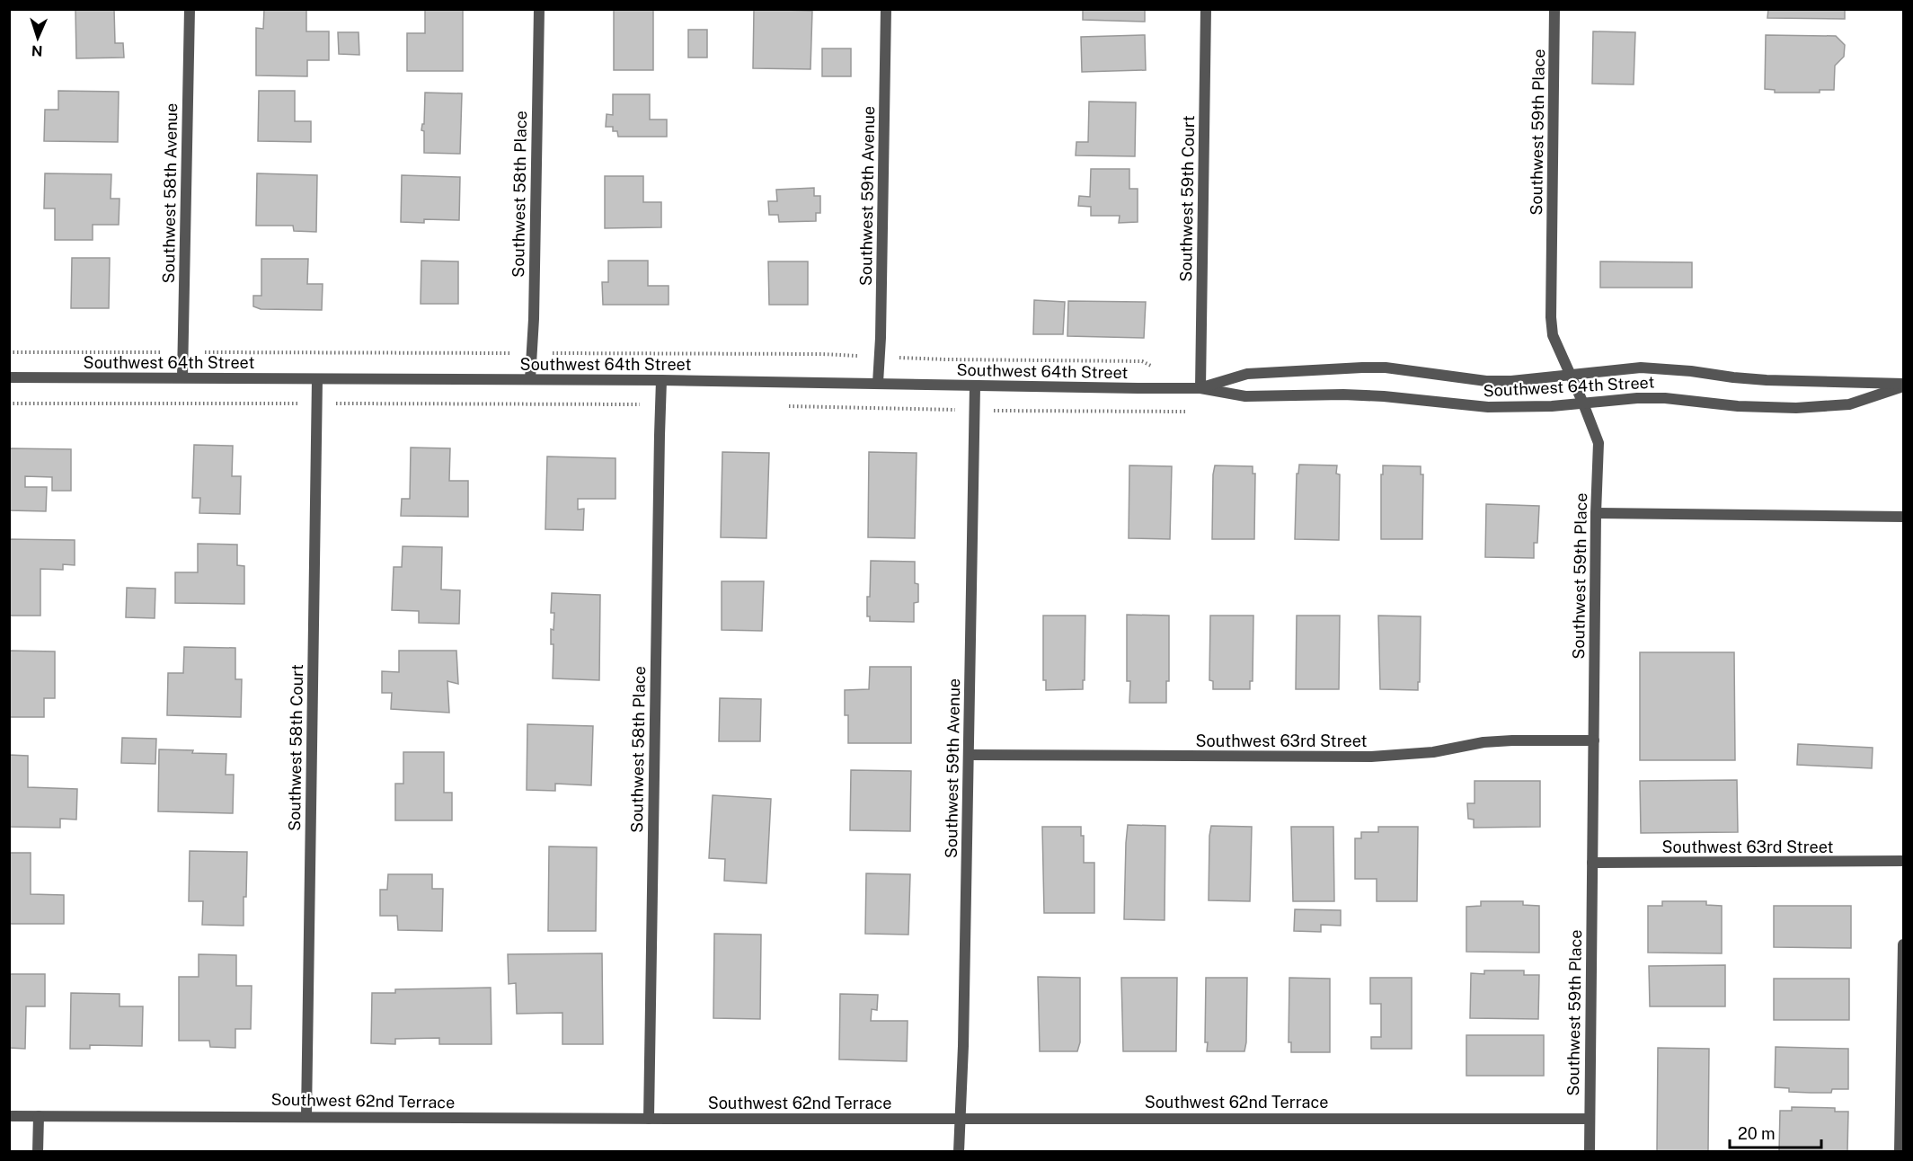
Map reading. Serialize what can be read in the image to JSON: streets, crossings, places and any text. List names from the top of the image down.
{
  "streets": {
    "street": [
      "Southwest 59th Place",
      "Southwest 58th Avenue",
      "Southwest 58th Place",
      "Southwest 59th Avenue",
      "Southwest 59th Court",
      "Southwest 64th Street",
      "Southwest 63rd Street",
      "Southwest 58th Court",
      "Southwest 62nd Terrace"
    ]
  },
  "crossings": [
    ["Southwest 59th Place", "Southwest 64th Street"],
    ["Southwest 59th Place", "Southwest 63rd Street"],
    ["Southwest 59th Place", "Southwest 62nd Terrace"],
    ["Southwest 58th Avenue", "Southwest 64th Street"],
    ["Southwest 58th Place", "Southwest 64th Street"],
    ["Southwest 58th Place", "Southwest 62nd Terrace"],
    ["Southwest 59th Avenue", "Southwest 64th Street"],
    ["Southwest 59th Avenue", "Southwest 63rd Street"],
    ["Southwest 59th Avenue", "Southwest 62nd Terrace"],
    ["Southwest 59th Court", "Southwest 64th Street"],
    ["Southwest 64th Street", "Southwest 58th Court"],
    ["Southwest 58th Court", "Southwest 62nd Terrace"]
  ],
  "scale_bar": "20 m",
  "north": "bottom"
}
